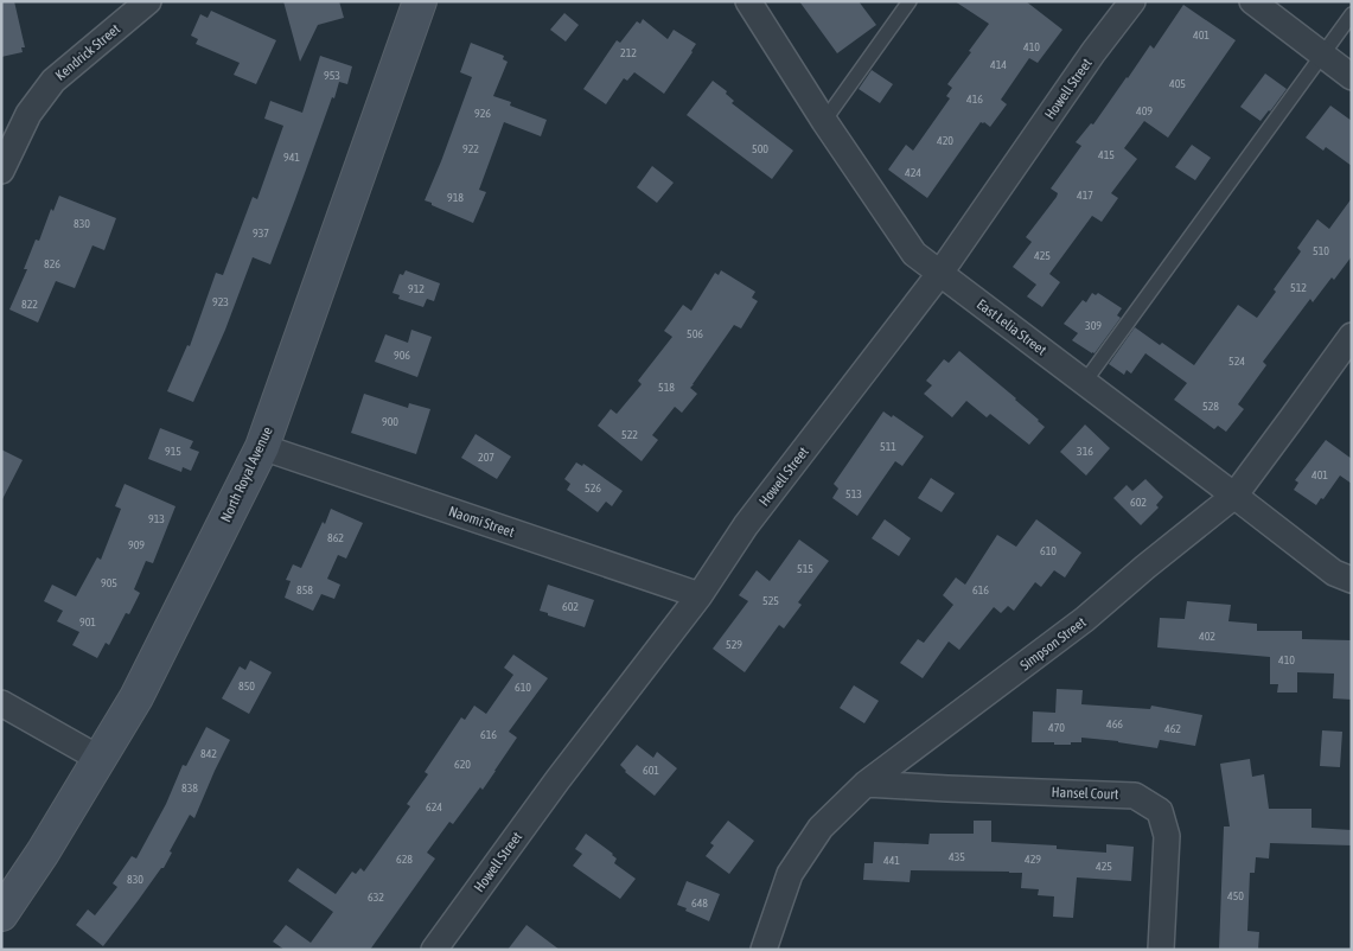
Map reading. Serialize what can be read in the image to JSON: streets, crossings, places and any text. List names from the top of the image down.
{
  "streets": {
    "street": [
      "Kendrick Street",
      "Howell Street",
      "East Lelia Street",
      "North Royal Avenue",
      "Naomi Street",
      "Simpson Street",
      "Hansel Court"
    ]
  },
  "crossings": [
    ["Howell Street", "East Lelia Street"],
    ["Howell Street", "Naomi Street"],
    ["East Lelia Street", "Simpson Street"],
    ["North Royal Avenue", "Naomi Street"],
    ["Simpson Street", "Hansel Court"]
  ],
  "house_numbers": [
    "401",
    "410",
    "212",
    "414",
    "953",
    "405",
    "416",
    "409",
    "926",
    "420",
    "922",
    "500",
    "415",
    "941",
    "424",
    "417",
    "918",
    "830",
    "937",
    "510",
    "425",
    "826",
    "512",
    "912",
    "923",
    "822",
    "309",
    "506",
    "906",
    "524",
    "518",
    "528",
    "900",
    "522",
    "511",
    "915",
    "316",
    "207",
    "401",
    "526",
    "513",
    "602",
    "913",
    "862",
    "909",
    "610",
    "515",
    "905",
    "858",
    "616",
    "525",
    "602",
    "901",
    "402",
    "529",
    "410",
    "850",
    "610",
    "466",
    "470",
    "462",
    "616",
    "842",
    "620",
    "601",
    "838",
    "624",
    "435",
    "628",
    "429",
    "441",
    "425",
    "830",
    "450",
    "632",
    "648"
  ]
}
